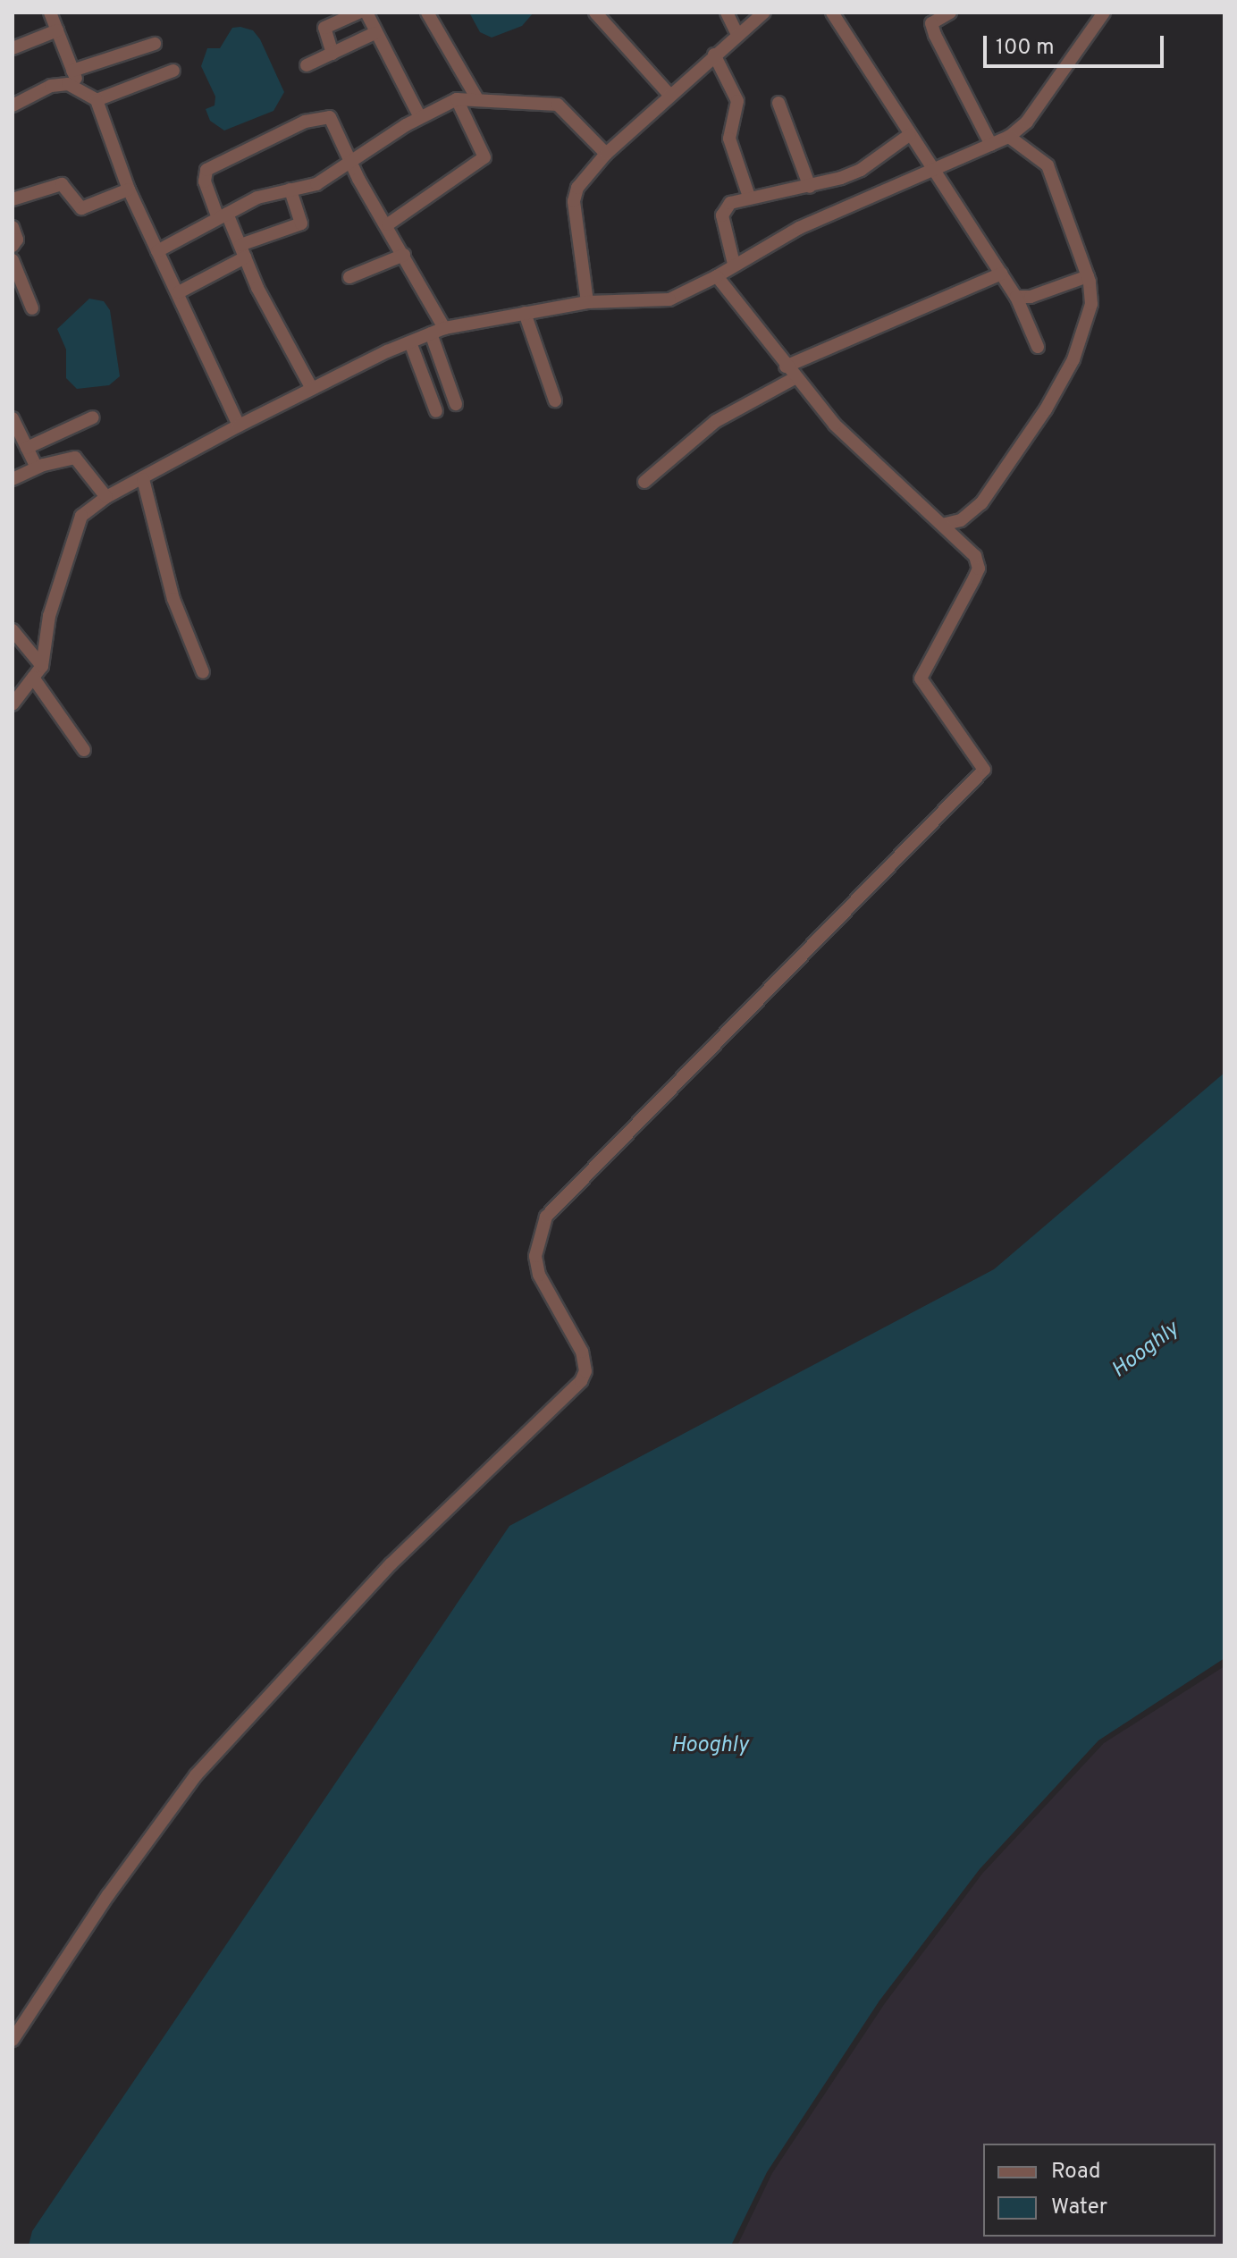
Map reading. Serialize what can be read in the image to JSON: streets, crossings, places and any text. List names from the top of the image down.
{
  "water": ["Hooghly"],
  "legend": ["Road", "Water"],
  "scale_bar": "100 m"
}
